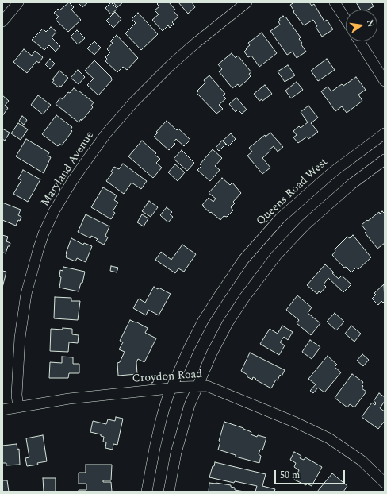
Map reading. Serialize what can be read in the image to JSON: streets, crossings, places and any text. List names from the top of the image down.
{
  "streets": {
    "street": ["Maryland Avenue", "Queens Road West", "Croydon Road"]
  },
  "crossings": [
    ["Maryland Avenue", "Croydon Road"],
    ["Queens Road West", "Croydon Road"]
  ],
  "scale_bar": "50 m",
  "north": "right"
}
